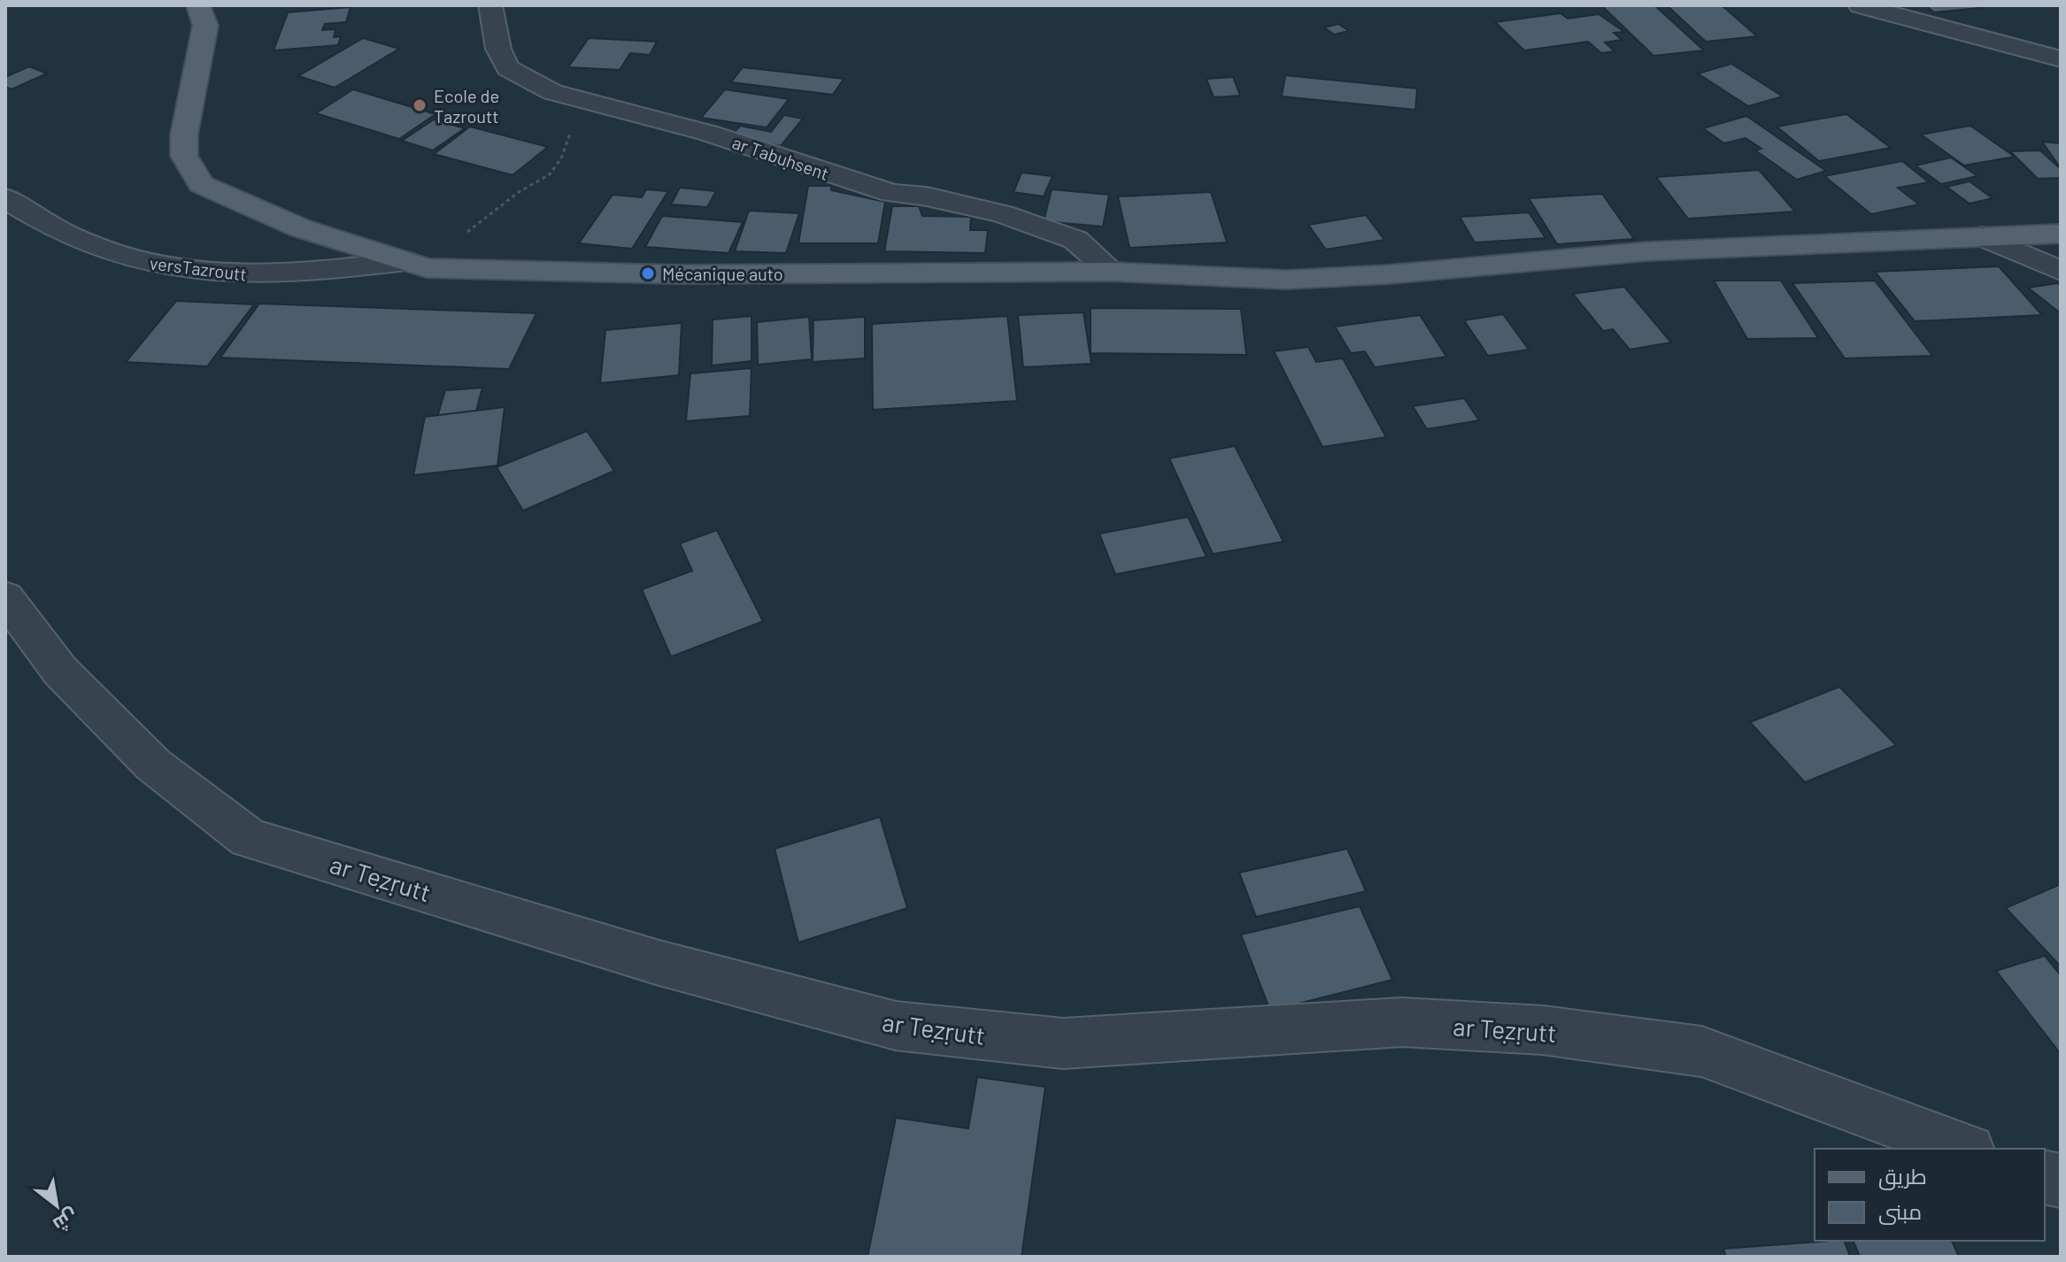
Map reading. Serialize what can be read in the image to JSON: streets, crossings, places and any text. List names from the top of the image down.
{
  "streets": {
    "street": ["ar Tabuḥsent", "versTazroutt", "ar Teẓṛutt"]
  },
  "places": ["Ecole de Tazroutt", "Mécanique auto"],
  "legend": ["طريق", "مبنى"],
  "north": "bottom right"
}
